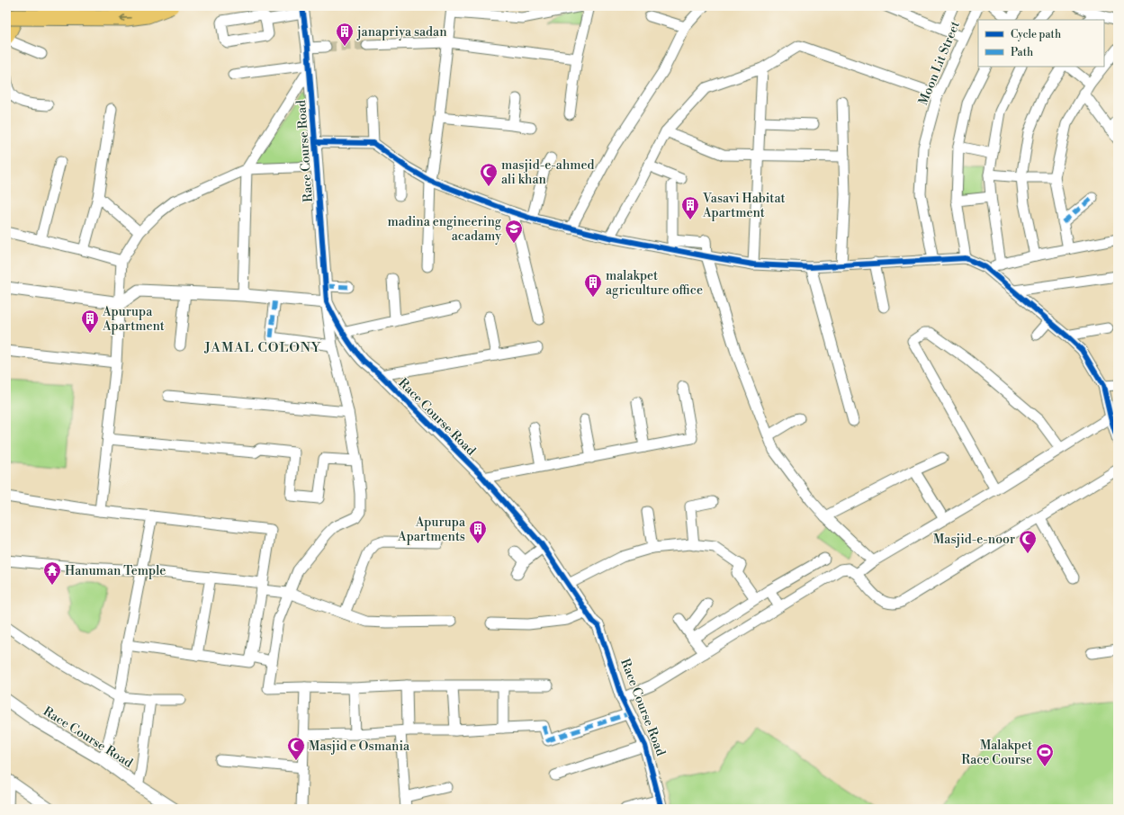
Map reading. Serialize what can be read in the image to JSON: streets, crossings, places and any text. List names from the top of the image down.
{
  "streets": {
    "street": ["Moon Lit Street", "Race Course Road"]
  },
  "districts": ["JAMAL COLONY"],
  "places": {
    "building": [
      "janapriya sadan",
      "Vasavi Habitat Apartment",
      "malakpet agriculture office",
      "Apurupa Apartment",
      "Apurupa Apartments"
    ],
    "mosque": ["masjid-e-ahmed ali khan", "Masjid-e-noor", "Masjid e Osmania"],
    "school or university": ["madina engineering acadamy"],
    "temple": ["Hanuman Temple"],
    "sports": ["Malakpet Race Course"]
  },
  "legend": ["Cycle path", "Path"]
}
